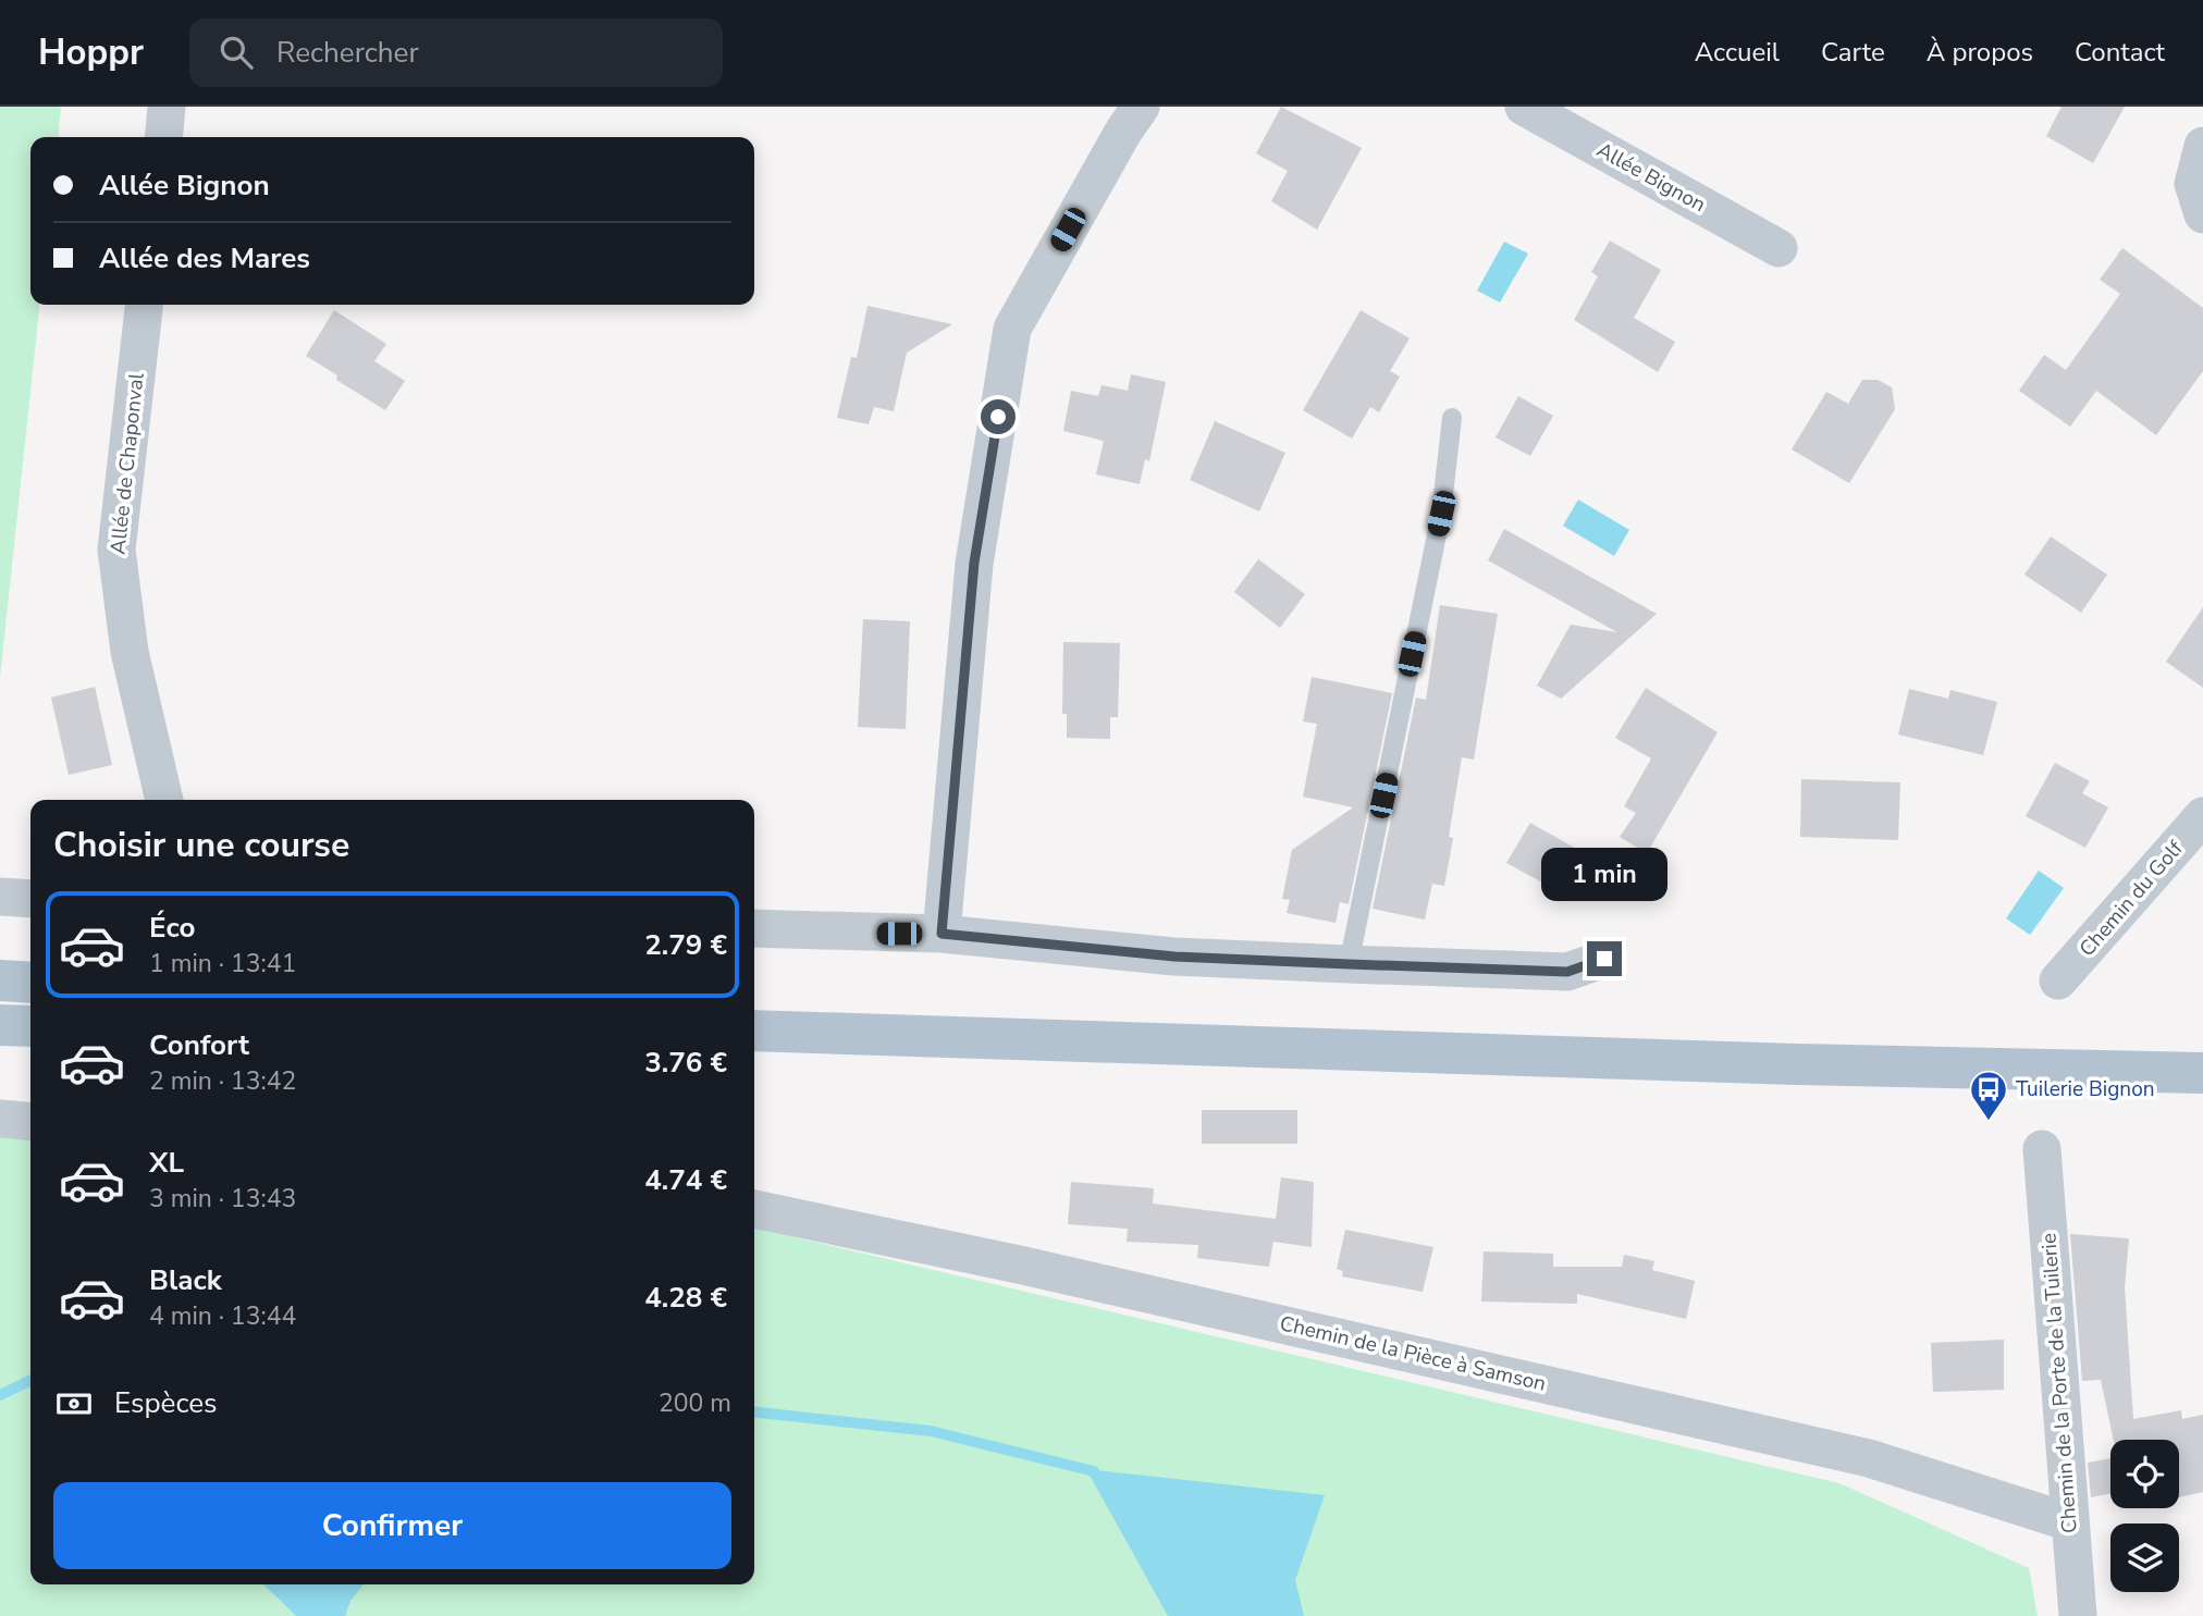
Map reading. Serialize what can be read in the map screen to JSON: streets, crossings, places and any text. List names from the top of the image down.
{
  "streets": {
    "street": [
      "Allée Bignon",
      "Allée de Chaponval",
      "Chemin du Golf",
      "Chemin de la Pièce à Samson",
      "Chemin de la Porte de la Tuilerie"
    ]
  },
  "crossings": [
    ["Chemin de la Pièce à Samson", "Chemin de la Porte de la Tuilerie"]
  ],
  "places": {
    "bus stop": ["Tuilerie Bignon"]
  },
  "page": {
    "header": "Hoppr",
    "search": "Rechercher",
    "nav": [
      "Accueil",
      "Carte",
      "À propos",
      "Contact"
    ],
    "banner": ["Allée Bignon", "Allée des Mares"],
    "heading": "Choisir une course",
    "bubble": "1 min",
    "list": [
      {
        "name": "Éco",
        "note": "1 min · 13:41",
        "value": "2.79 €"
      },
      {
        "name": "Confort",
        "note": "2 min · 13:42",
        "value": "3.76 €"
      },
      {
        "name": "XL",
        "note": "3 min · 13:43",
        "value": "4.74 €"
      },
      {
        "name": "Black",
        "note": "4 min · 13:44",
        "value": "4.28 €"
      }
    ],
    "pay": ["Espèces", "200 m"],
    "buttons": "Confirmer"
  }
}
